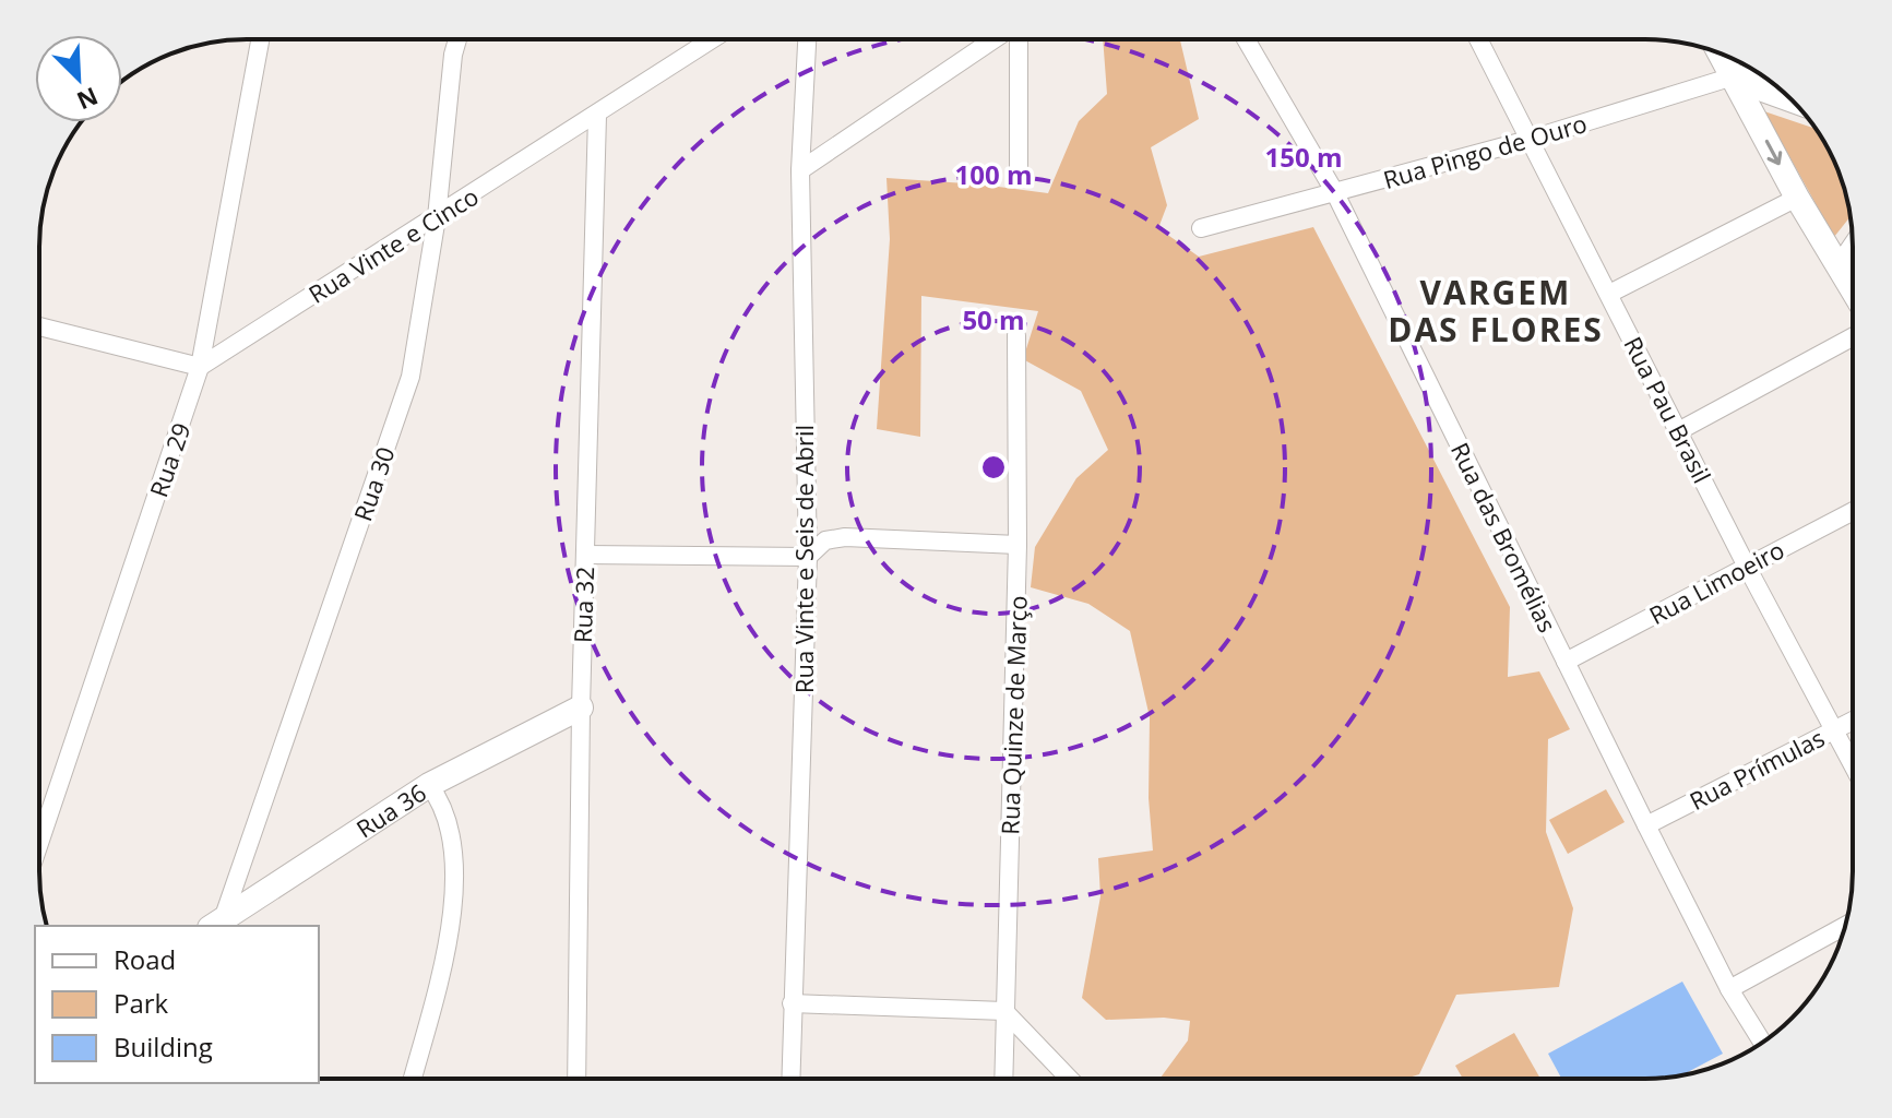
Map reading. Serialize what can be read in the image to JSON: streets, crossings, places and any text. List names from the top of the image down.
{
  "streets": {
    "street": [
      "Rua Pingo de Ouro",
      "Rua Vinte e Cinco",
      "Rua Pau Brasil",
      "Rua 29",
      "Rua 30",
      "Rua das Bromélias",
      "Rua Vinte e Seis de Abril",
      "Rua Limoeiro",
      "Rua 32",
      "Rua Quinze de Março",
      "Rua Prímulas",
      "Rua 36"
    ]
  },
  "crossings": [
    ["Rua Pingo de Ouro", "Rua Pau Brasil"],
    ["Rua Pingo de Ouro", "Rua das Bromélias"],
    ["Rua Vinte e Cinco", "Rua 29"],
    ["Rua Vinte e Cinco", "Rua 30"],
    ["Rua Vinte e Cinco", "Rua 32"],
    ["Rua Pau Brasil", "Rua Limoeiro"],
    ["Rua Pau Brasil", "Rua Prímulas"],
    ["Rua 30", "Rua 36"],
    ["Rua das Bromélias", "Rua Limoeiro"],
    ["Rua das Bromélias", "Rua Prímulas"],
    ["Rua 32", "Rua 36"]
  ],
  "districts": ["VARGEM DAS FLORES"],
  "legend": ["Road", "Park", "Building"],
  "north": "bottom right",
  "rings": ["150 m", "100 m", "50 m"]
}
